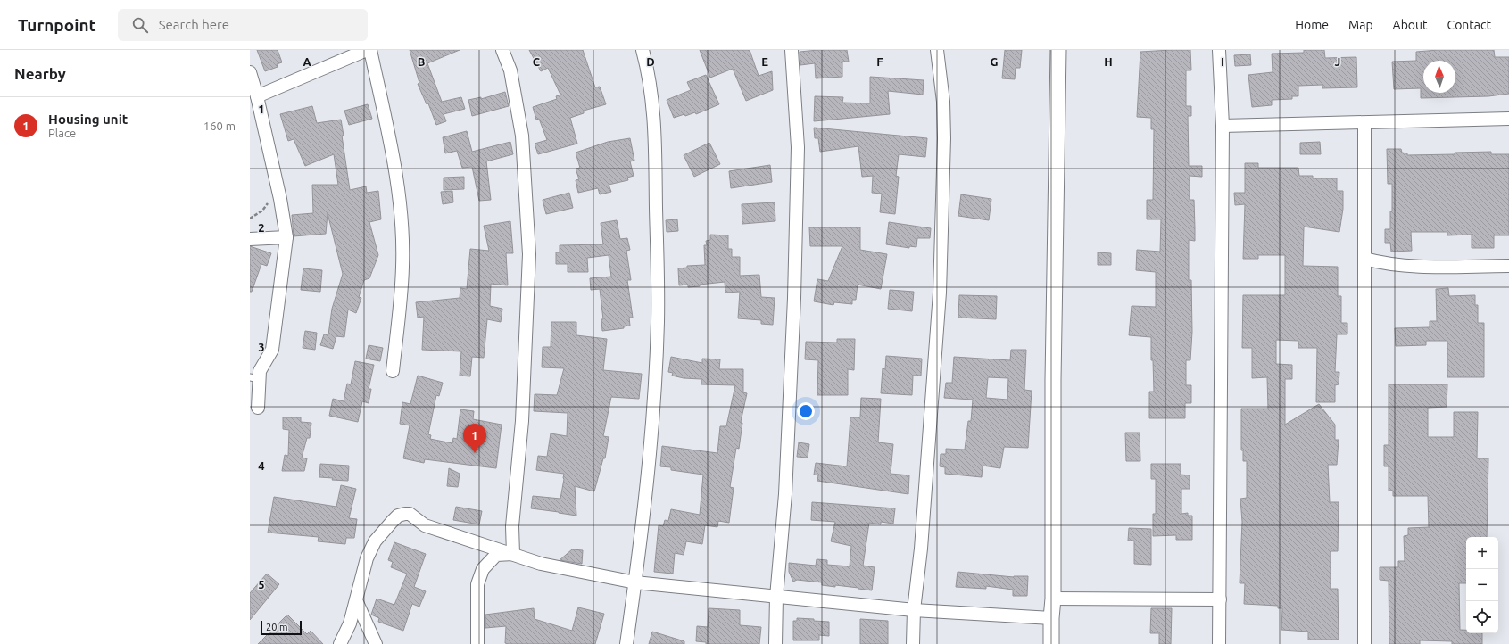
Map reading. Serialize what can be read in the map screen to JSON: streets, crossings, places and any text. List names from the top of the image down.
{
  "scale_bar": "20 m",
  "north": "top",
  "page": {
    "header": "Turnpoint",
    "search": "Search here",
    "nav": [
      "Home",
      "Map",
      "About",
      "Contact"
    ],
    "heading": "Nearby",
    "list": [
      {
        "mark": "1",
        "name": "Housing unit",
        "note": "Place",
        "value": "160 m"
      }
    ],
    "pins": "1",
    "map_buttons": ["+", "−"],
    "scale": "20 m"
  },
  "grid": {
    "columns": [
      "A",
      "B",
      "C",
      "D",
      "E",
      "F",
      "G",
      "H",
      "I",
      "J"
    ],
    "rows": [
      "1",
      "2",
      "3",
      "4",
      "5"
    ]
  }
}
